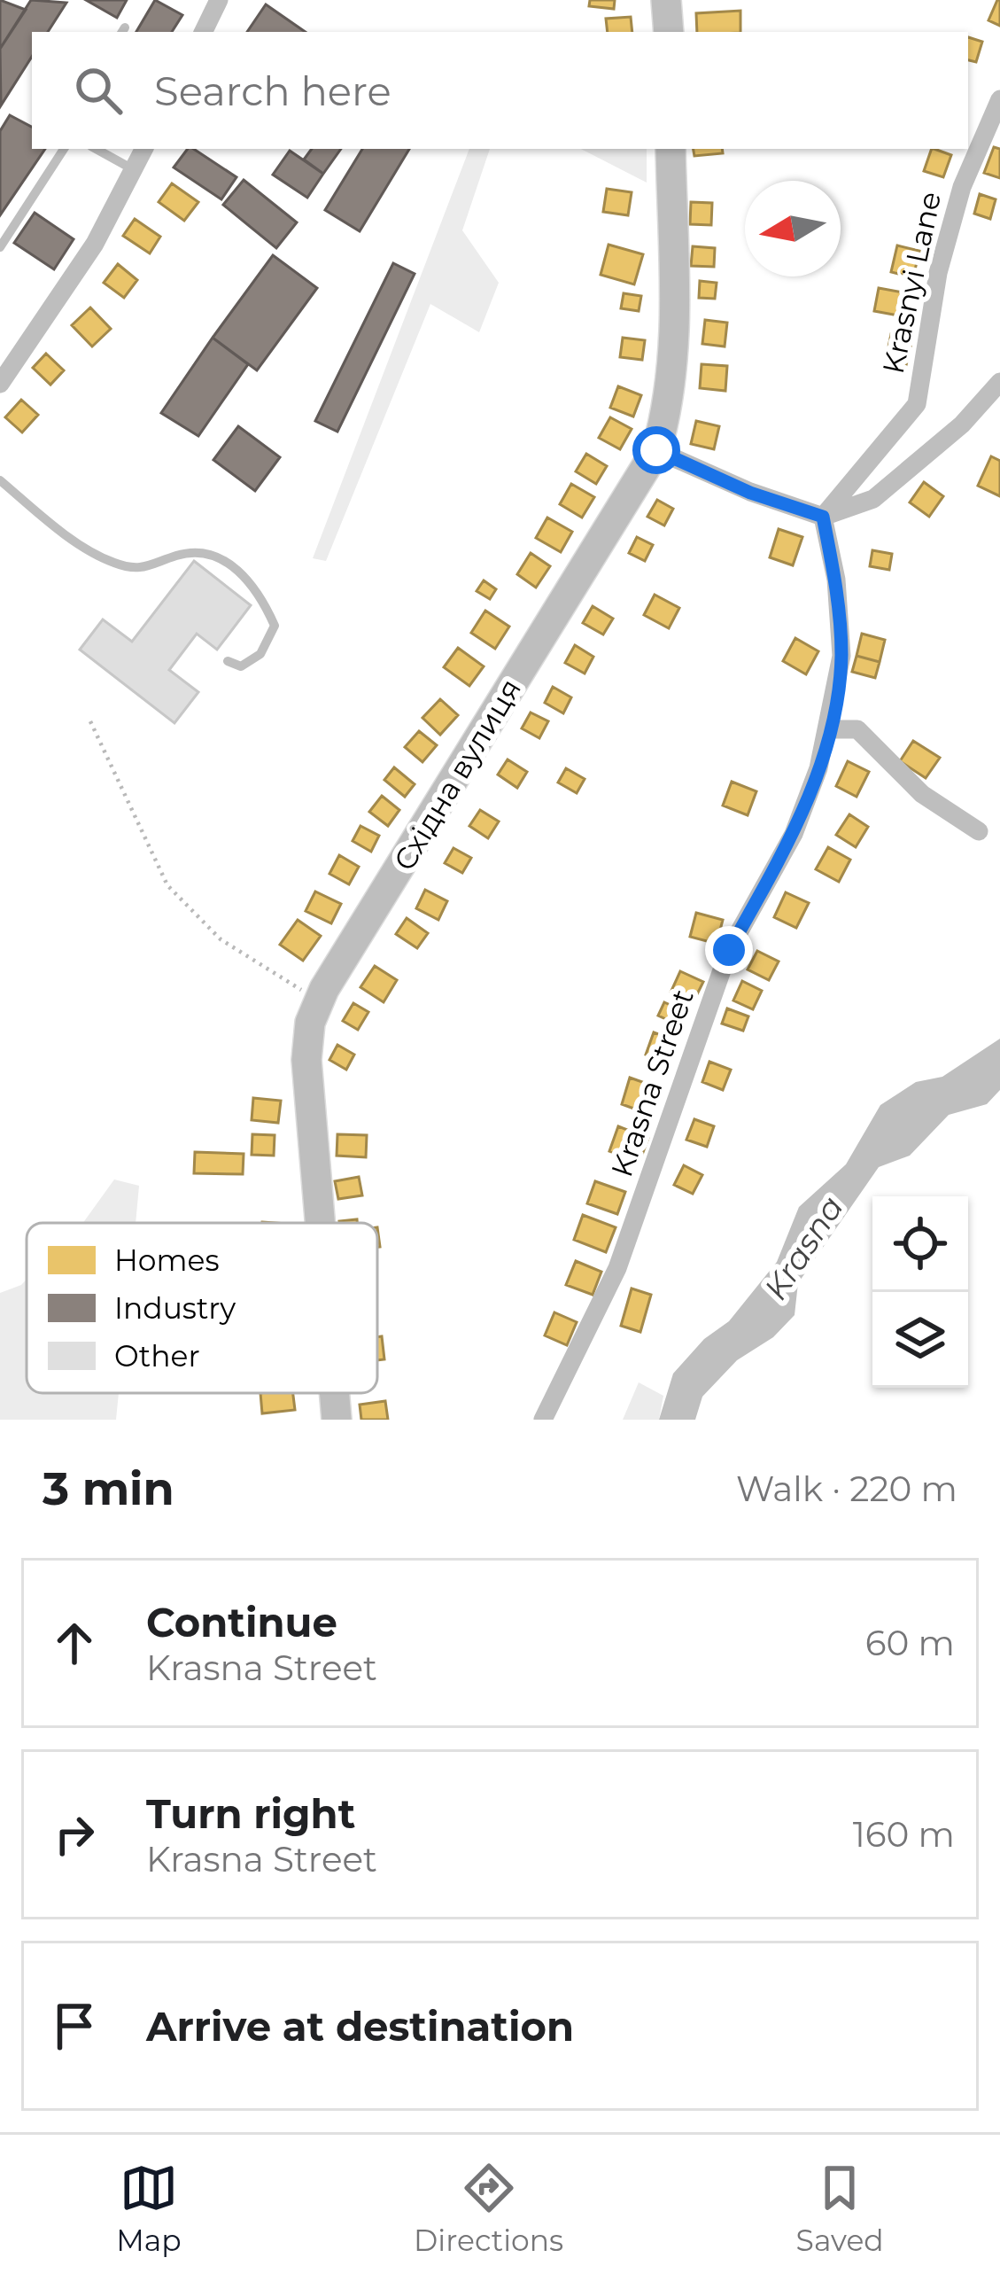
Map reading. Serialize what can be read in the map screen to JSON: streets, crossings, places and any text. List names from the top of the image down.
{
  "streets": {
    "main road": ["Східна вулиця"],
    "street": ["Krasnyi Lane", "Krasna Street"]
  },
  "crossings": [
    ["Krasnyi Lane", "Krasna Street"]
  ],
  "water": ["Krasna"],
  "legend": ["Homes", "Industry", "Other"],
  "north": "left",
  "page": {
    "search": "Search here",
    "heading": ["3 min", "Walk · 220 m"],
    "list": [
      ["Continue", "Krasna Street", "60 m"],
      ["Turn right", "Krasna Street", "160 m"],
      "Arrive at destination"
    ],
    "nav": ["Map", "Directions", "Saved"]
  }
}
